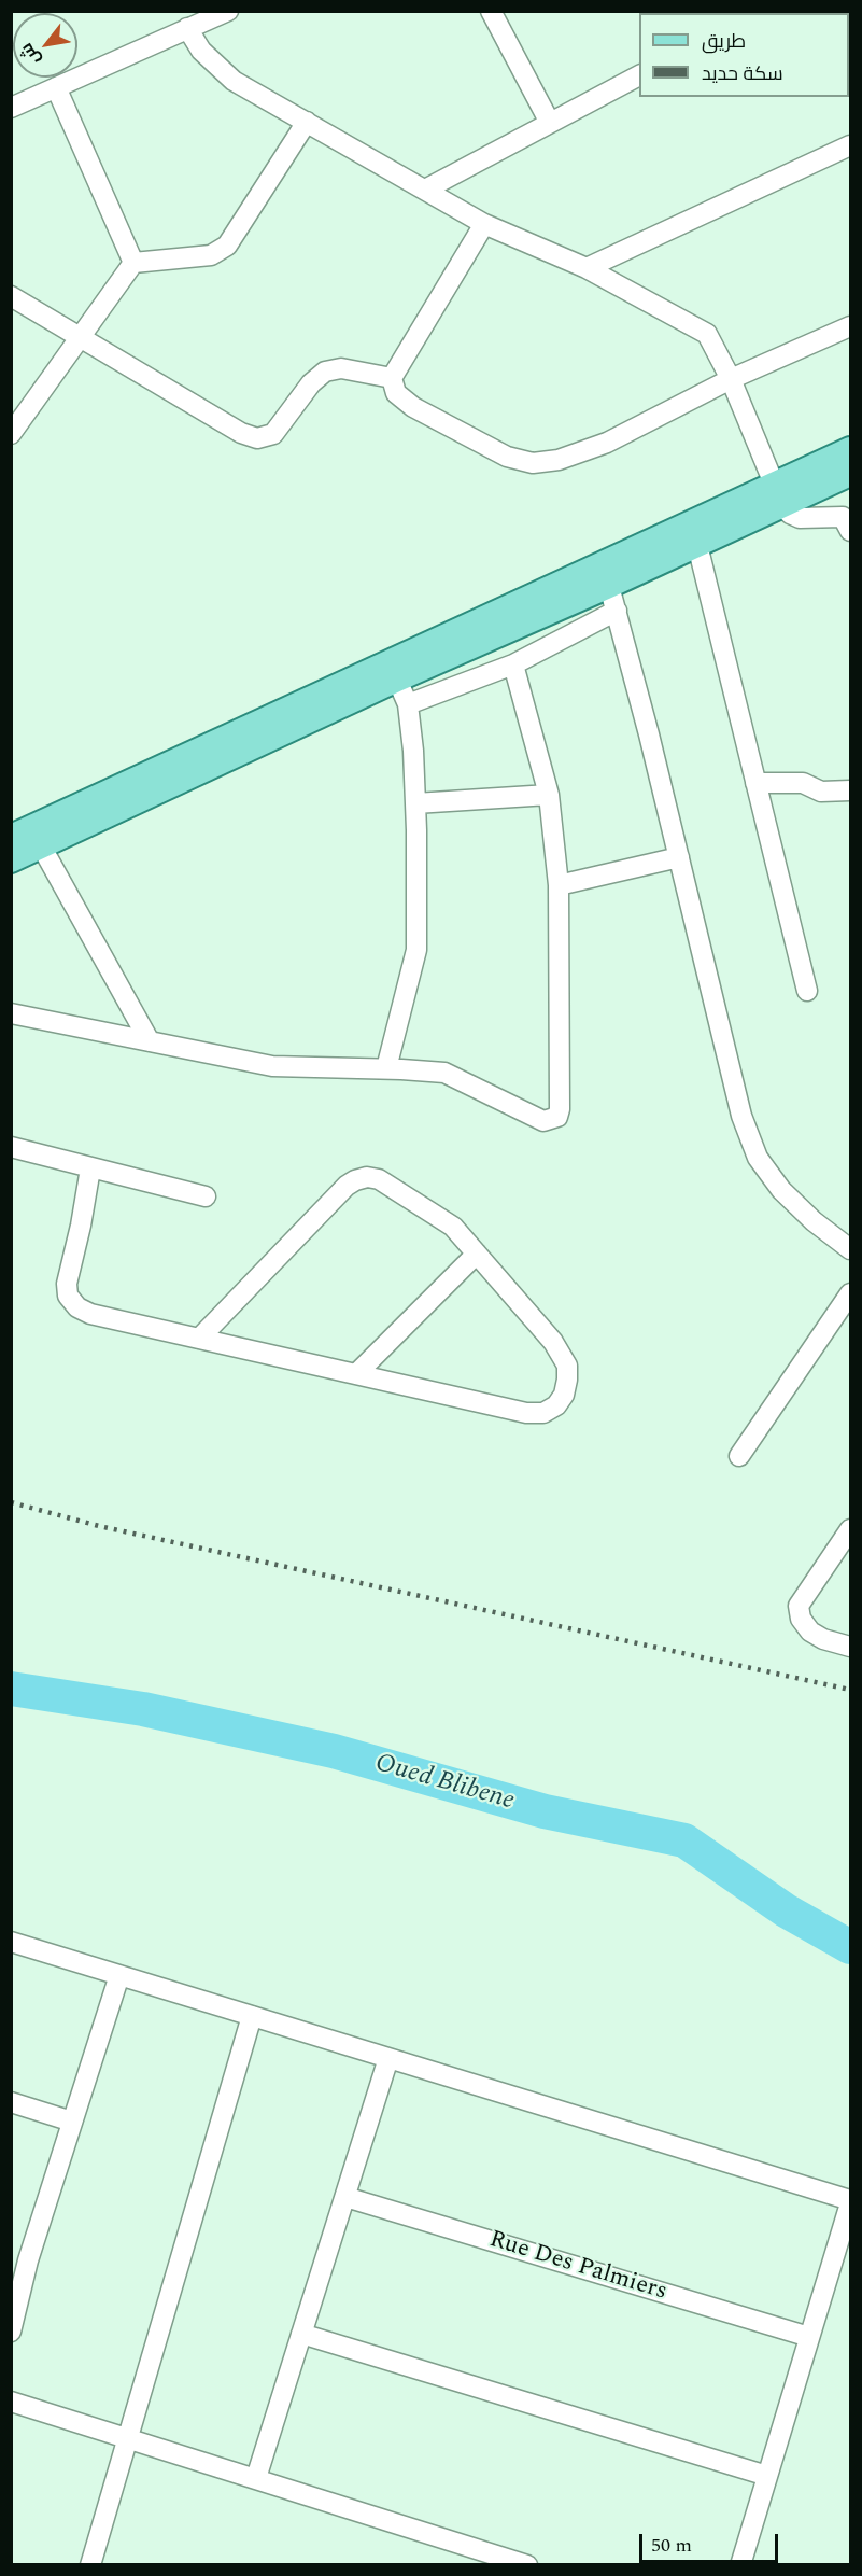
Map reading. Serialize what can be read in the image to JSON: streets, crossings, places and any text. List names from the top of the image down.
{
  "streets": {
    "street": ["Rue Des Palmiers"]
  },
  "water": ["Oued Blibene"],
  "legend": ["طريق", "سكة حديد"],
  "scale_bar": "50 m",
  "north": "bottom left"
}
